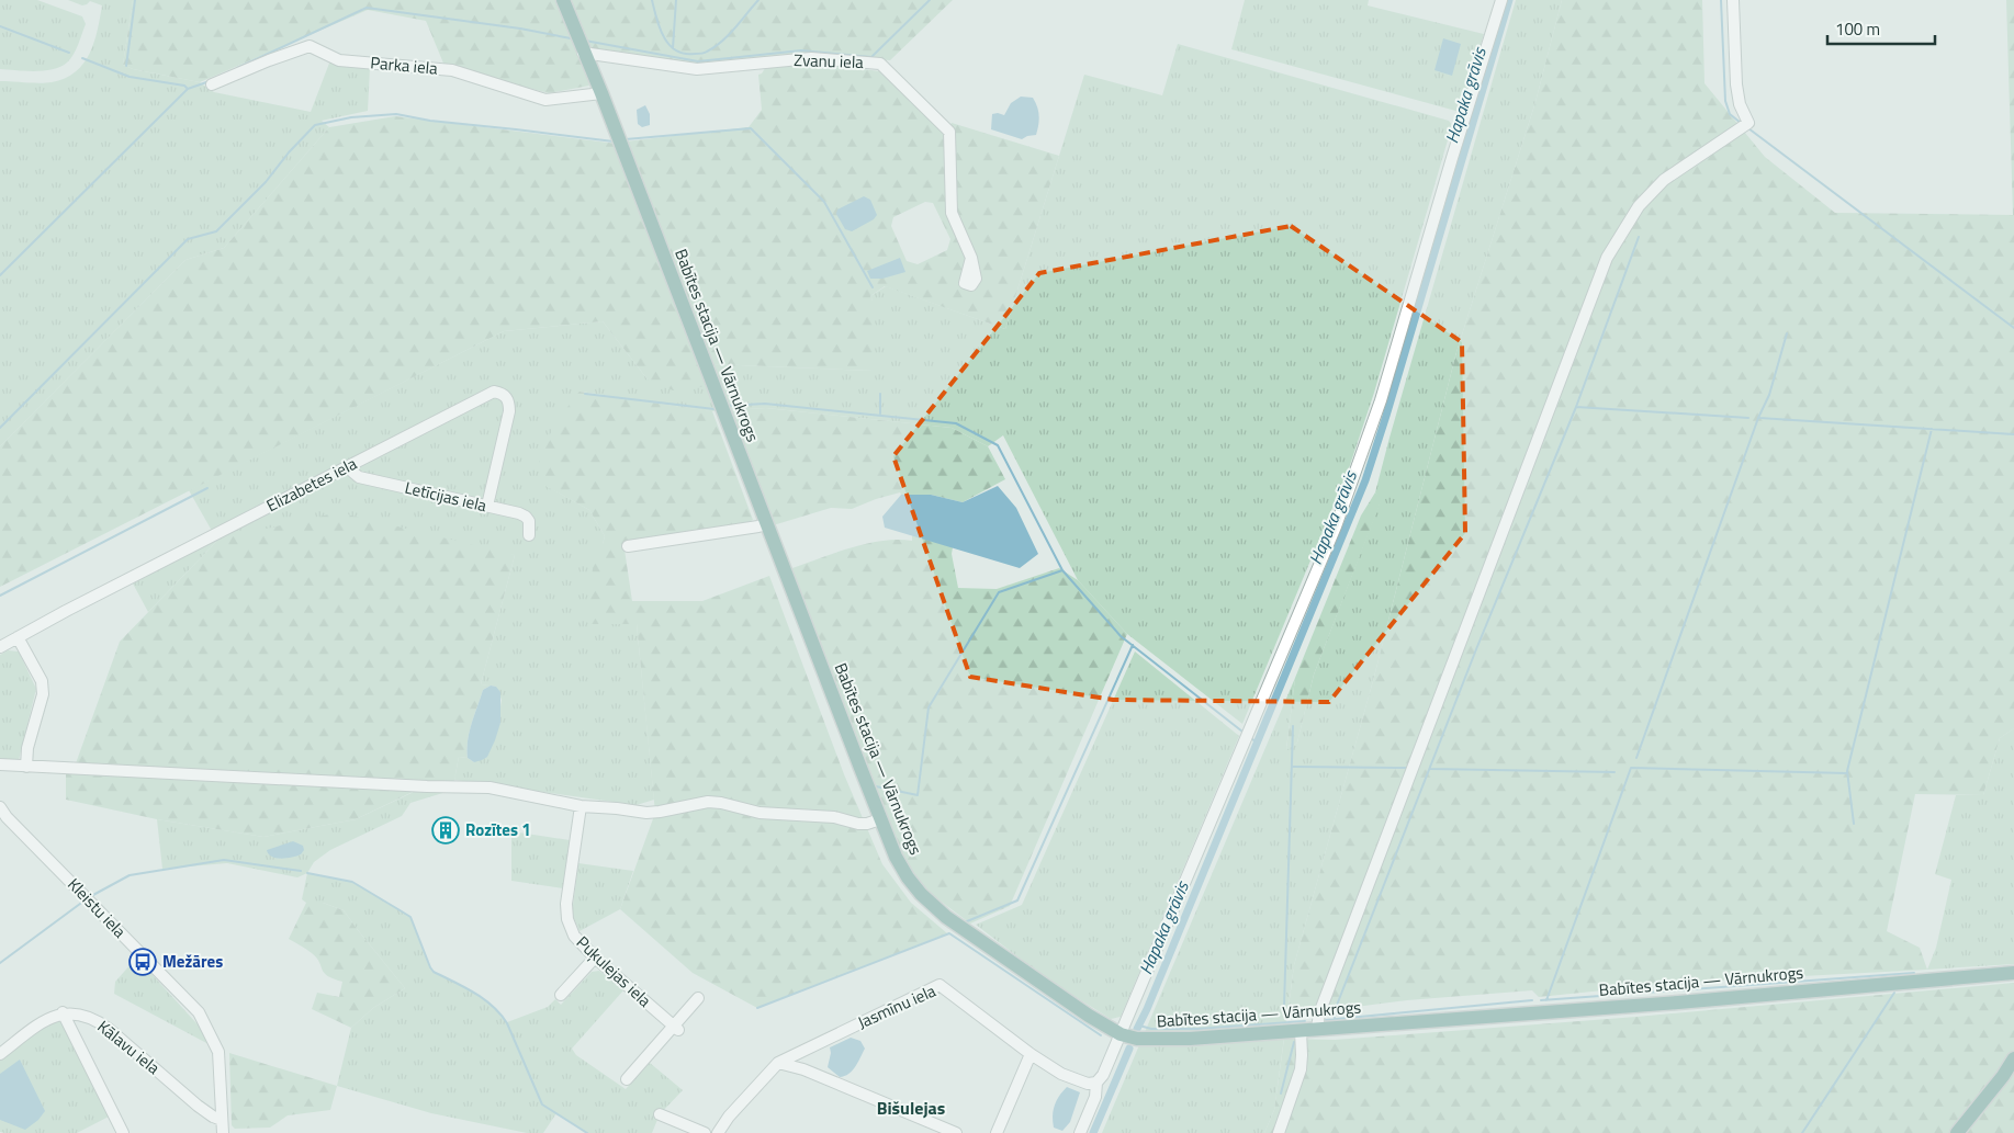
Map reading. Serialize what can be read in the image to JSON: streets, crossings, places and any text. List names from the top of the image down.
{
  "streets": {
    "main road": ["Babītes stacija — Vārnukrogs"],
    "street": [
      "Zvanu iela",
      "Parka iela",
      "Elizabetes iela",
      "Letīcijas iela",
      "Kleistu iela",
      "Puķulejas iela",
      "Jasmīnu iela",
      "Kālavu iela"
    ]
  },
  "crossings": [
    ["Zvanu iela", "Babītes stacija — Vārnukrogs"],
    ["Parka iela", "Babītes stacija — Vārnukrogs"],
    ["Elizabetes iela", "Letīcijas iela"],
    ["Kleistu iela", "Kālavu iela"]
  ],
  "districts": ["Bišulejas"],
  "water": ["Hapaka grāvis"],
  "places": {
    "building": ["Rozītes 1"],
    "bus stop": ["Mežāres"]
  },
  "scale_bar": "100 m"
}
